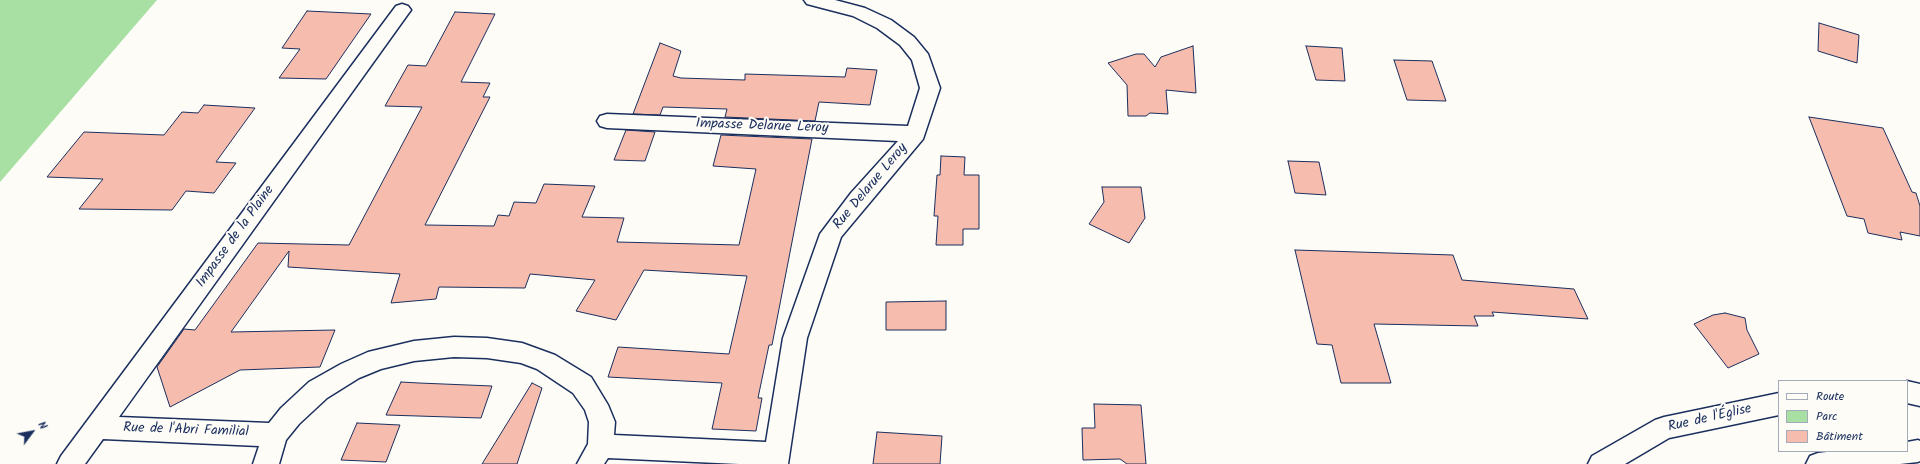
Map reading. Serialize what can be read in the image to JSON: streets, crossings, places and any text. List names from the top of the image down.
{
  "streets": {
    "street": [
      "Impasse Delarue Leroy",
      "Rue Delarue Leroy",
      "Impasse de la Plaine",
      "Rue de l'Église",
      "Rue de l'Abri Familial"
    ]
  },
  "crossings": [
    ["Impasse Delarue Leroy", "Rue Delarue Leroy"],
    ["Impasse de la Plaine", "Rue de l'Abri Familial"]
  ],
  "legend": ["Route", "Parc", "Bâtiment"],
  "north": "top right"
}
